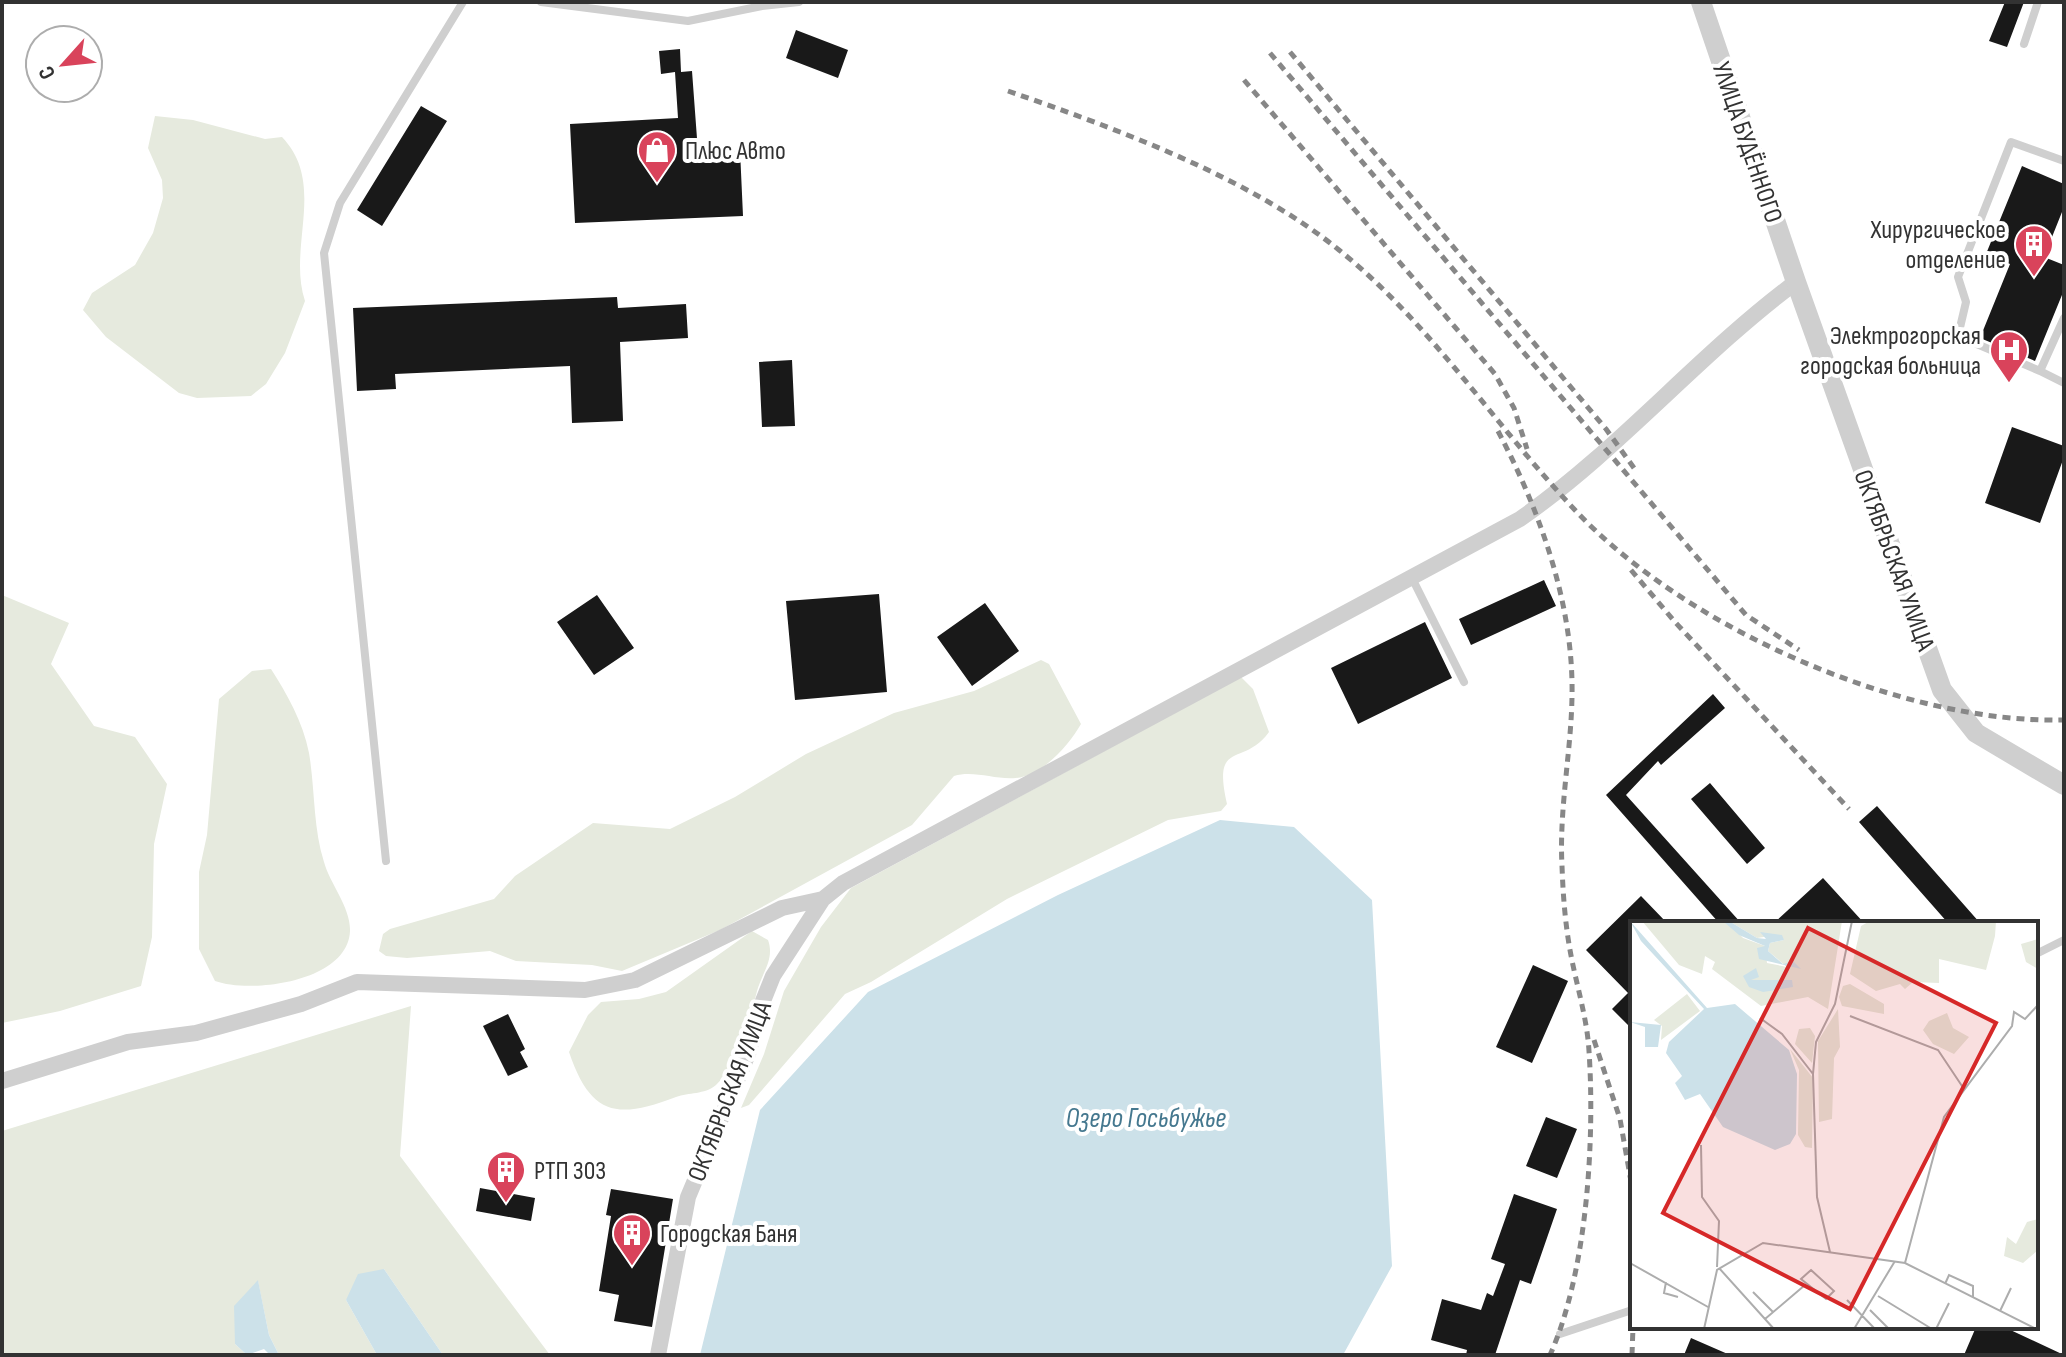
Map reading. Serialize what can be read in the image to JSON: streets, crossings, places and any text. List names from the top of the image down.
{
  "streets": {
    "street": ["УЛИЦА БУДЁННОГО", "ОКТЯБРЬСКАЯ УЛИЦА"]
  },
  "crossings": [
    ["УЛИЦА БУДЁННОГО", "ОКТЯБРЬСКАЯ УЛИЦА"]
  ],
  "water": ["Озеро Госьбужье"],
  "places": {
    "shop": ["Плюс Авто"],
    "building": ["Хирургическое отделение", "РТП 303", "Городская Баня"],
    "hospital": ["Электрогорская городская больница"]
  },
  "north": "bottom left"
}
